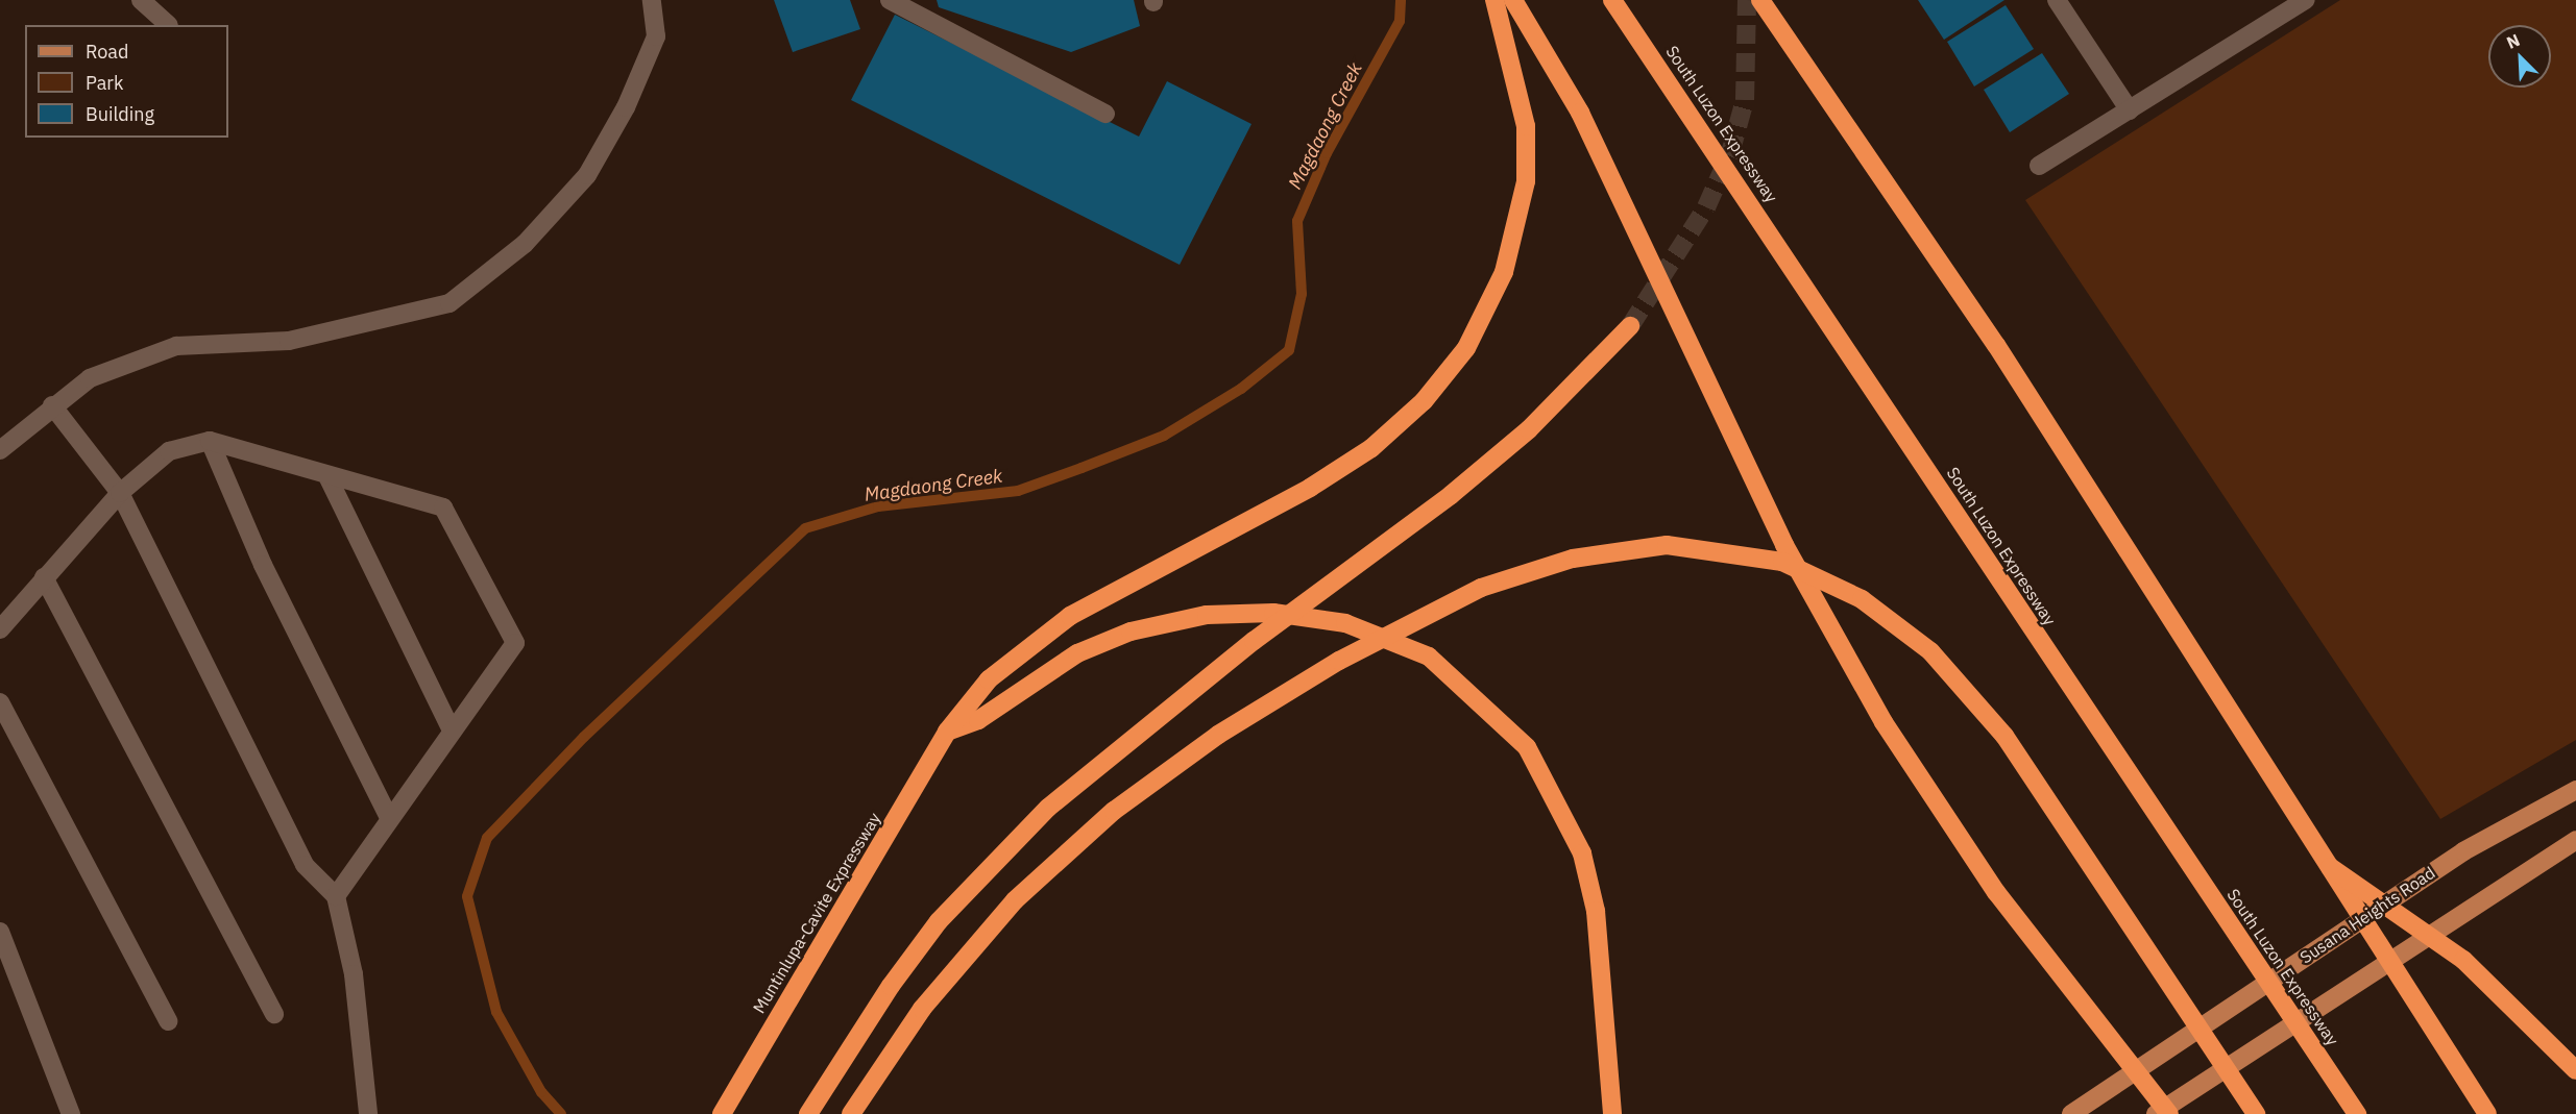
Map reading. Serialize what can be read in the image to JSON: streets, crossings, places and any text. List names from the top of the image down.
{
  "streets": {
    "highway": ["South Luzon Expressway", "Muntinlupa-Cavite Expressway"],
    "main road": ["Susana Heights Road"]
  },
  "water": ["Magdaong Creek"],
  "legend": ["Road", "Park", "Building"],
  "north": "top left"
}
